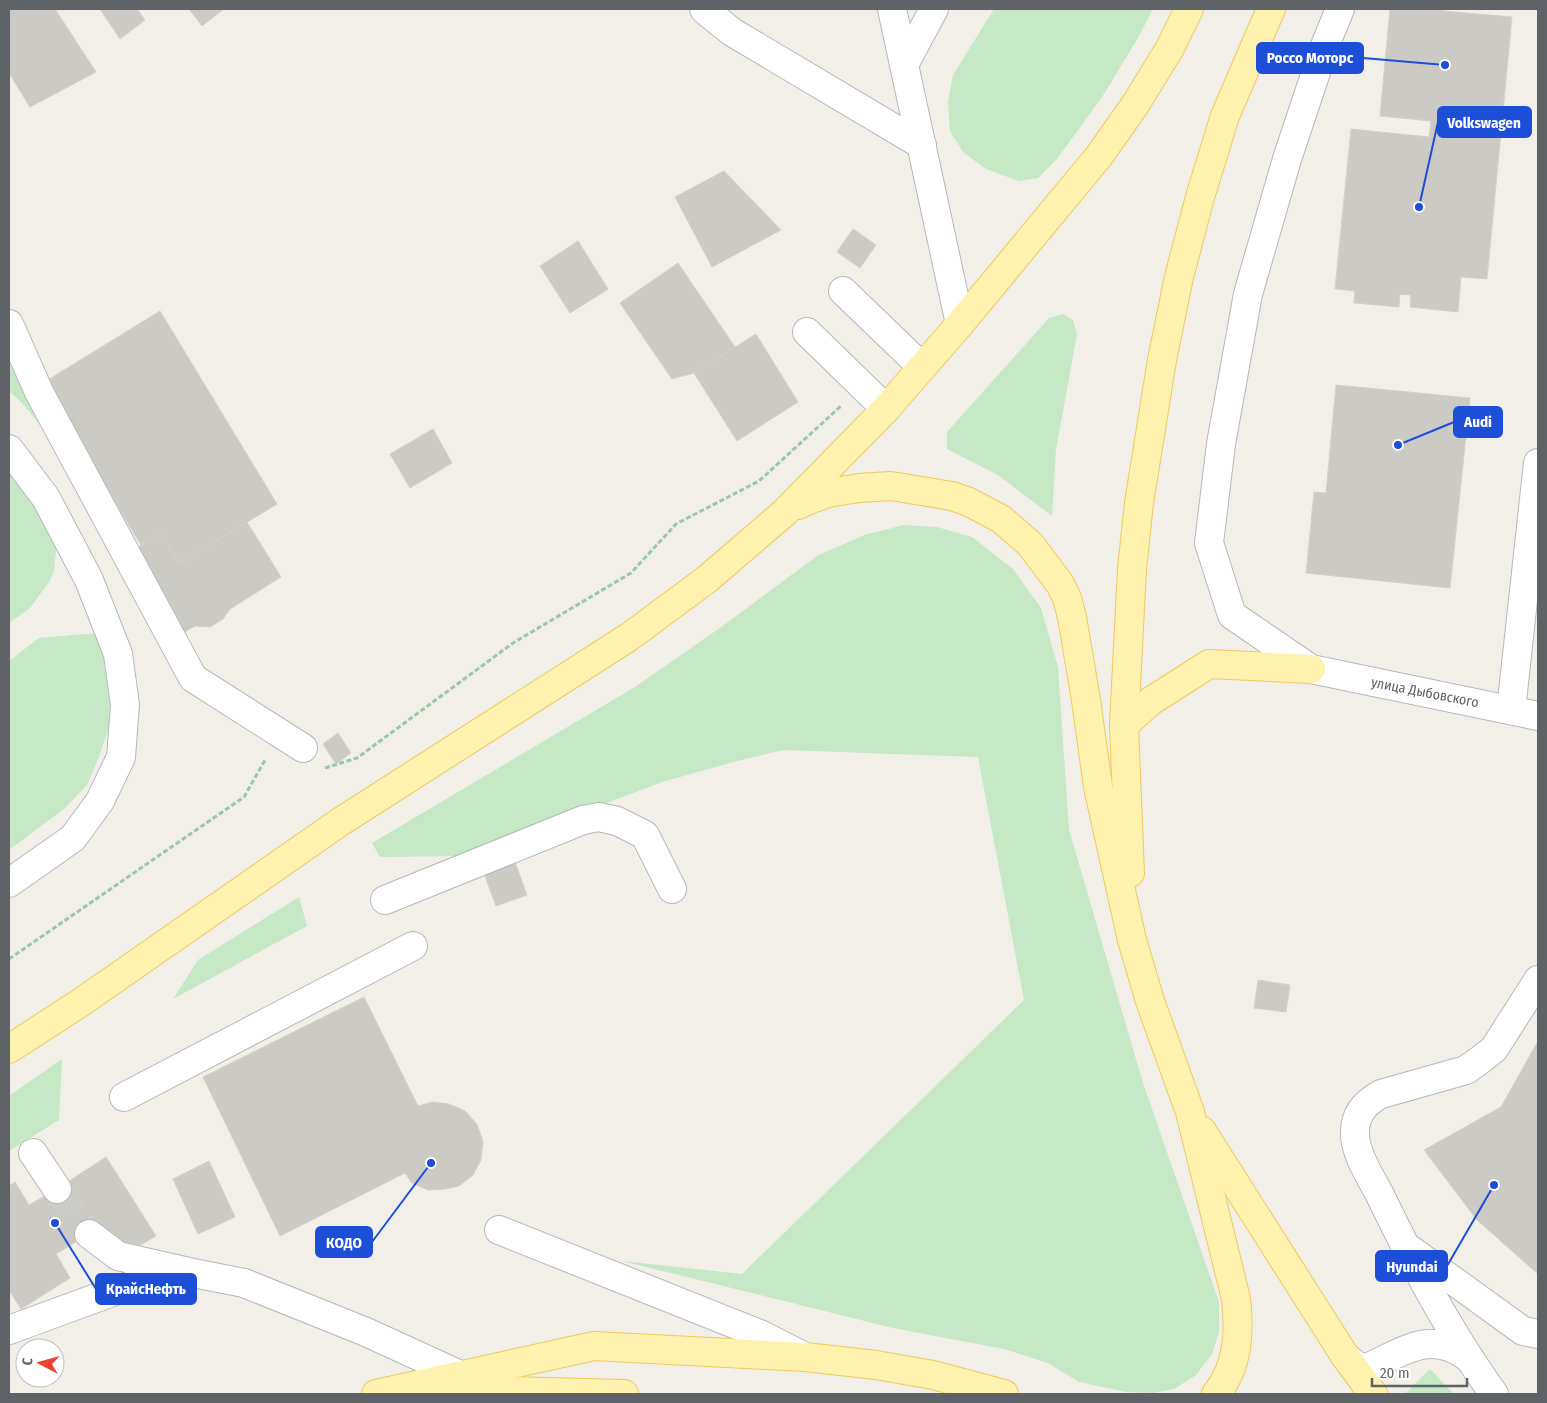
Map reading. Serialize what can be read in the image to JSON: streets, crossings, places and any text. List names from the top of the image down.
{
  "streets": {
    "street": ["улица Дыбовского"]
  },
  "places": [
    "Россо Моторс",
    "Volkswagen",
    "Audi",
    "КОДО",
    "Hyundai",
    "КрайсНефть"
  ],
  "scale_bar": "20 m",
  "north": "left"
}
